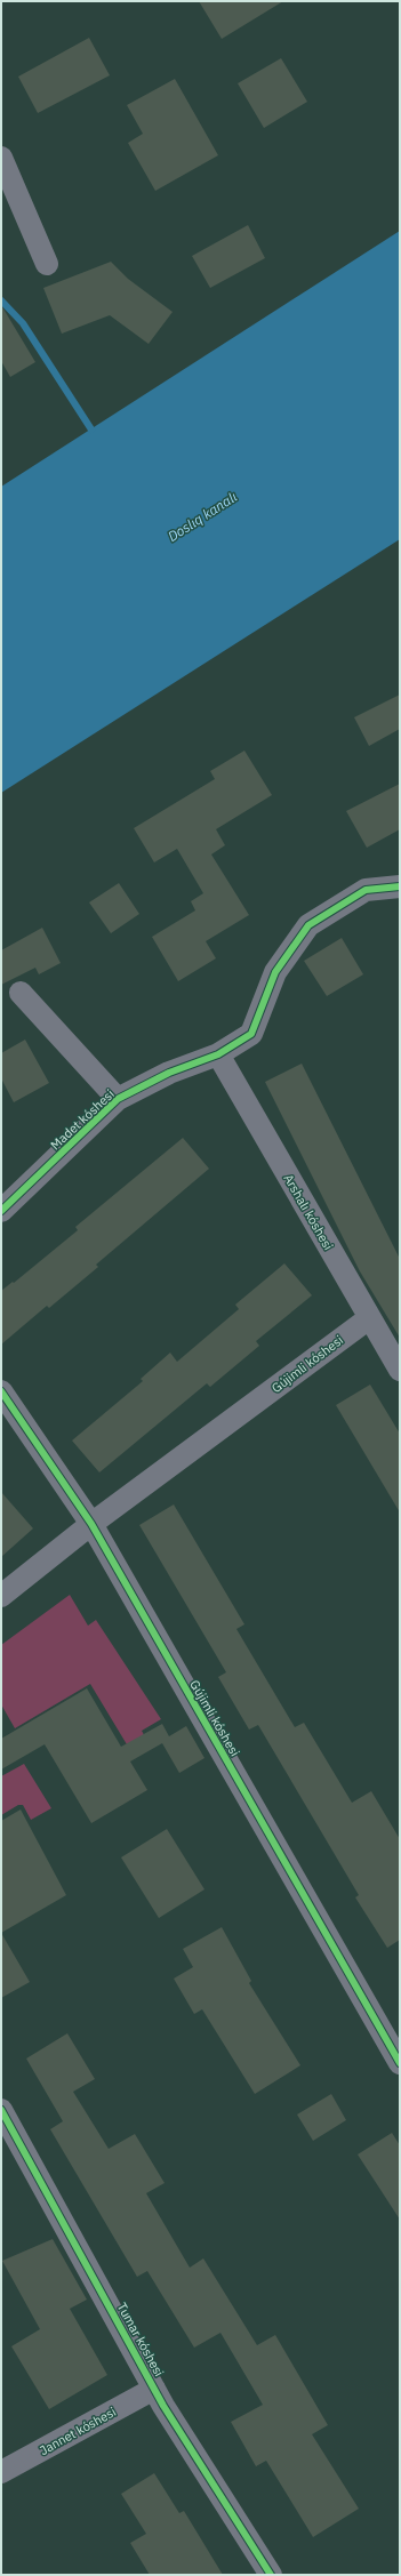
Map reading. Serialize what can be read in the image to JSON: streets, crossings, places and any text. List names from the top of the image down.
{
  "streets": {
    "street": [
      "Madet kóshesi",
      "Arshalı kóshesi",
      "Gújimli kóshesi",
      "Tumar kóshesi",
      "Jannet kóshesi"
    ]
  },
  "crossings": [
    ["Madet kóshesi", "Arshalı kóshesi"],
    ["Arshalı kóshesi", "Gújimli kóshesi"],
    ["Tumar kóshesi", "Jannet kóshesi"]
  ],
  "water": ["Doslıq kanalı"]
}
